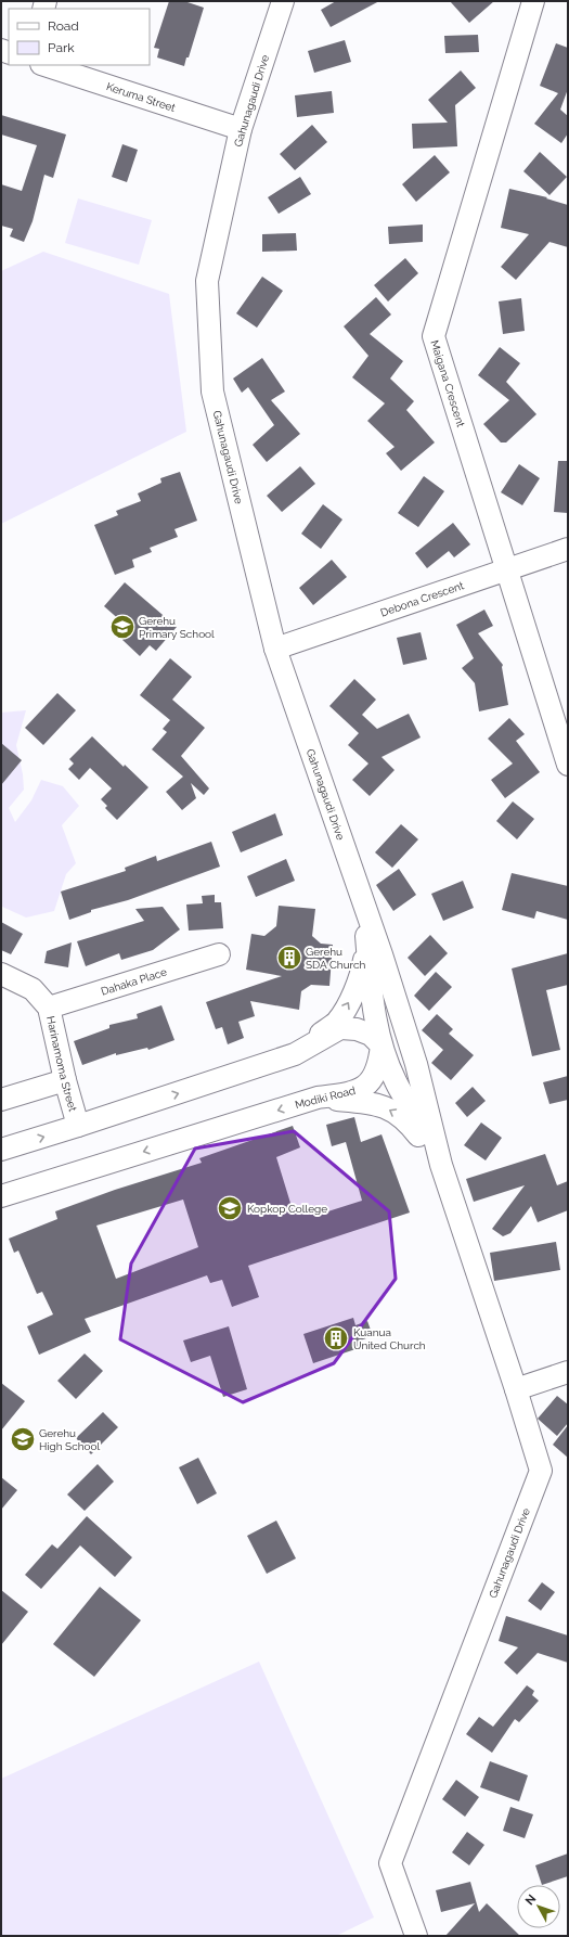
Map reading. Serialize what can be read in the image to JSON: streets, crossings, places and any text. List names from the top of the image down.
{
  "streets": {
    "street": [
      "Keruma Street",
      "Gahunagaudi Drive",
      "Maigana Crescent",
      "Debona Crescent",
      "Dahaka Place",
      "Harinamoma Street",
      "Modiki Road"
    ]
  },
  "crossings": [
    ["Keruma Street", "Gahunagaudi Drive"],
    ["Gahunagaudi Drive", "Debona Crescent"],
    ["Gahunagaudi Drive", "Modiki Road"],
    ["Maigana Crescent", "Debona Crescent"],
    ["Dahaka Place", "Harinamoma Street"]
  ],
  "places": {
    "school or university": ["Gerehu Primary School", "Kopkop College", "Gerehu High School"],
    "building": ["Gerehu SDA Church", "Kuanua United Church"]
  },
  "legend": ["Road", "Park"],
  "north": "top left"
}
